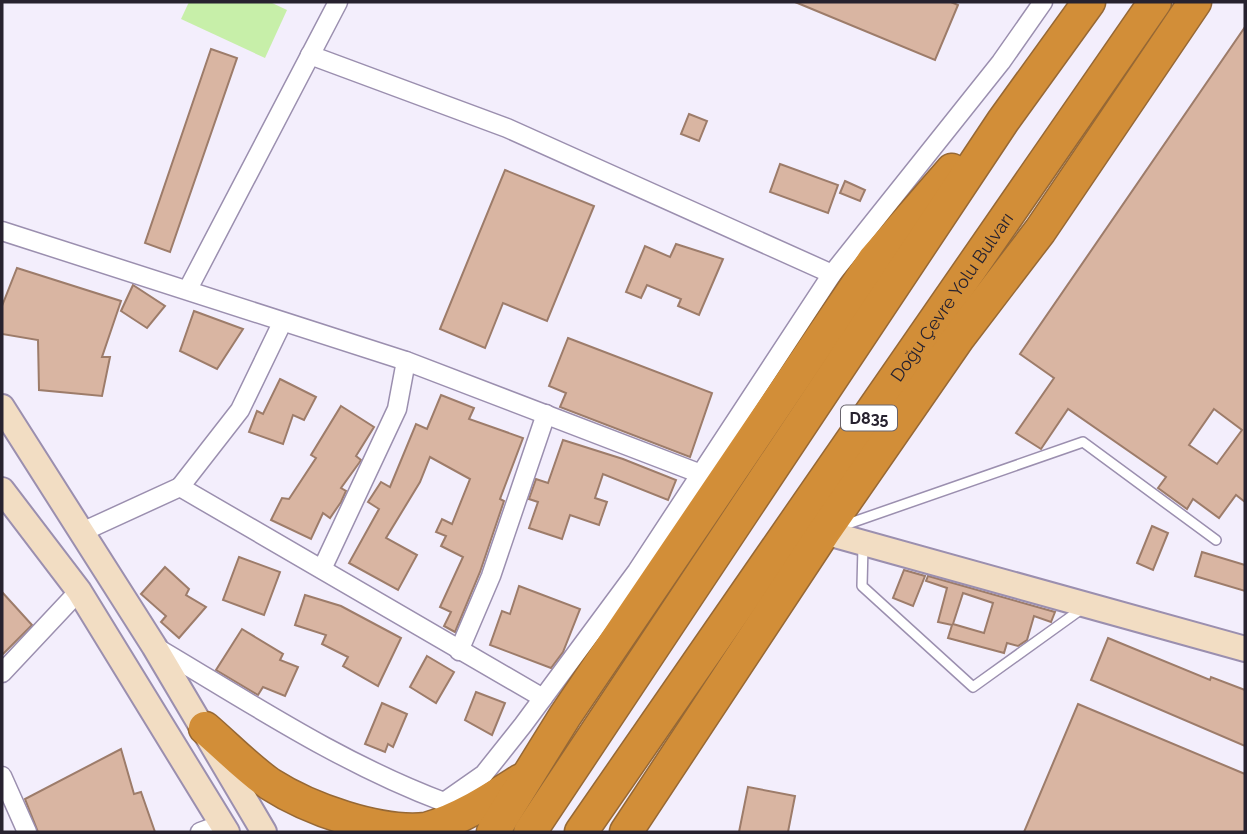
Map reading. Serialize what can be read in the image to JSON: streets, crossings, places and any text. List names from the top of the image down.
{
  "streets": {
    "highway": ["Doğu Çevre Yolu Bulvarı", "D835"]
  }
}
